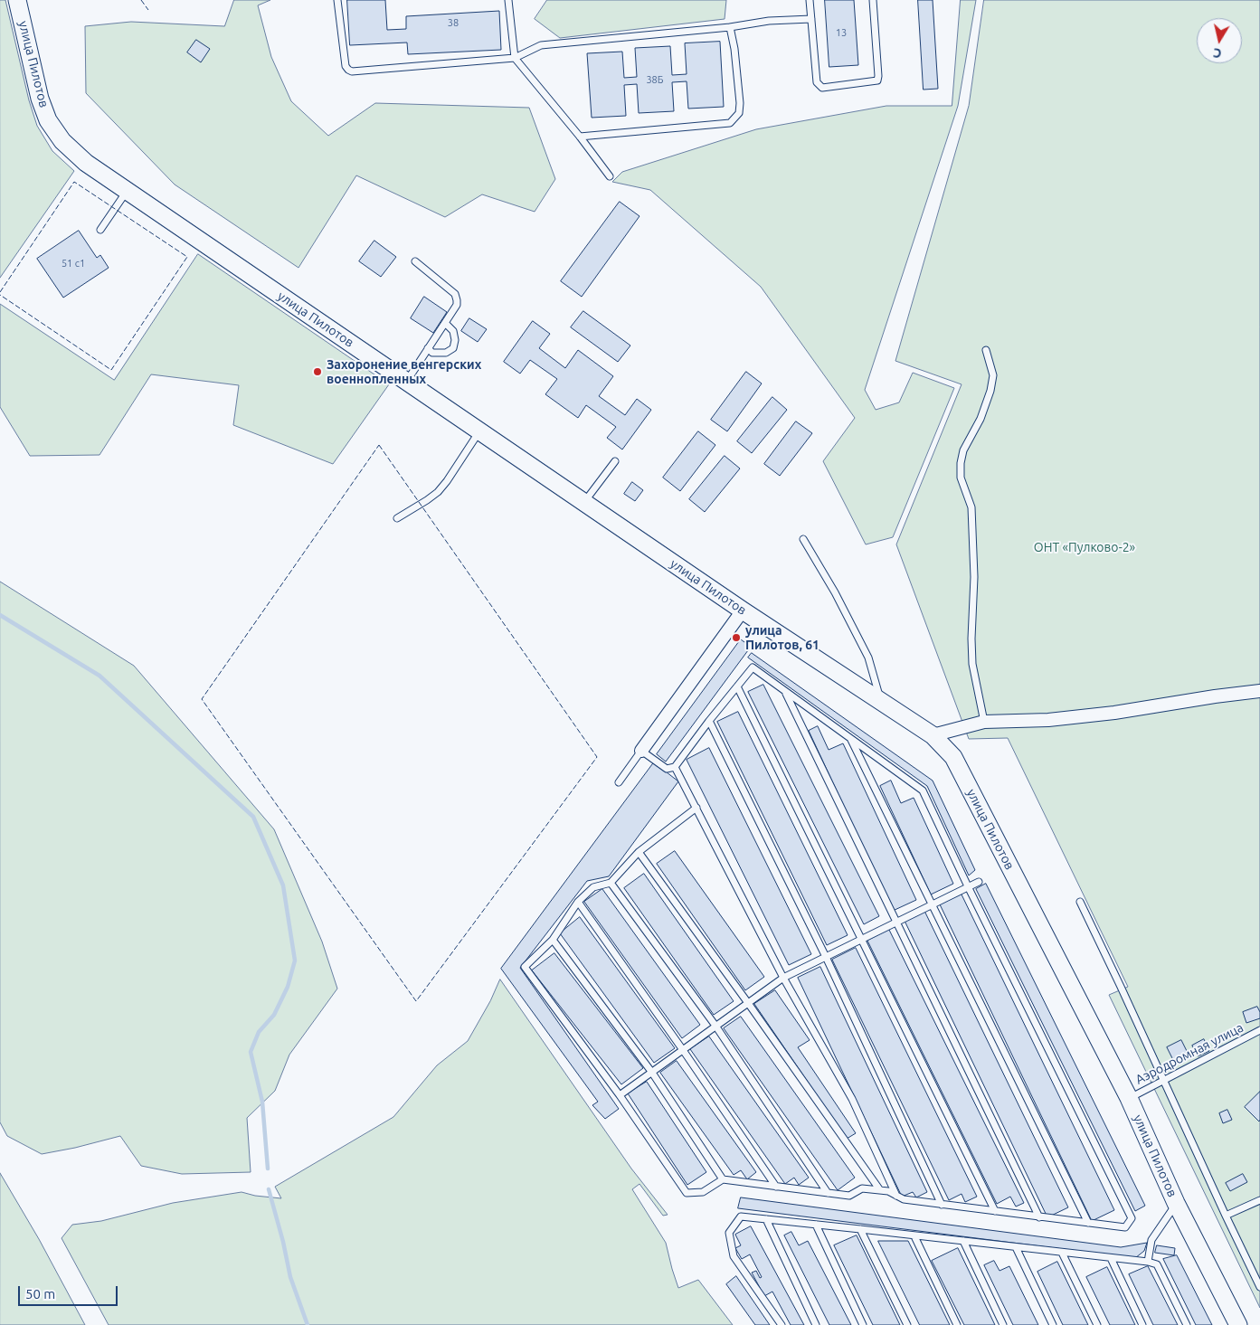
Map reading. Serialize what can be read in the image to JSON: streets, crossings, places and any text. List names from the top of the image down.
{
  "streets": {
    "street": ["улица Пилотов"],
    "lane": ["Аэродромная улица"]
  },
  "crossings": [
    ["улица Пилотов", "Аэродромная улица"]
  ],
  "parks": ["ОНТ «Пулково-2»"],
  "places": ["Захоронение венгерских военнопленных", "улица Пилотов, 61"],
  "house_numbers": [
    "38",
    "13",
    "38Б",
    "51 с1"
  ],
  "scale_bar": "50 m",
  "north": "bottom"
}
